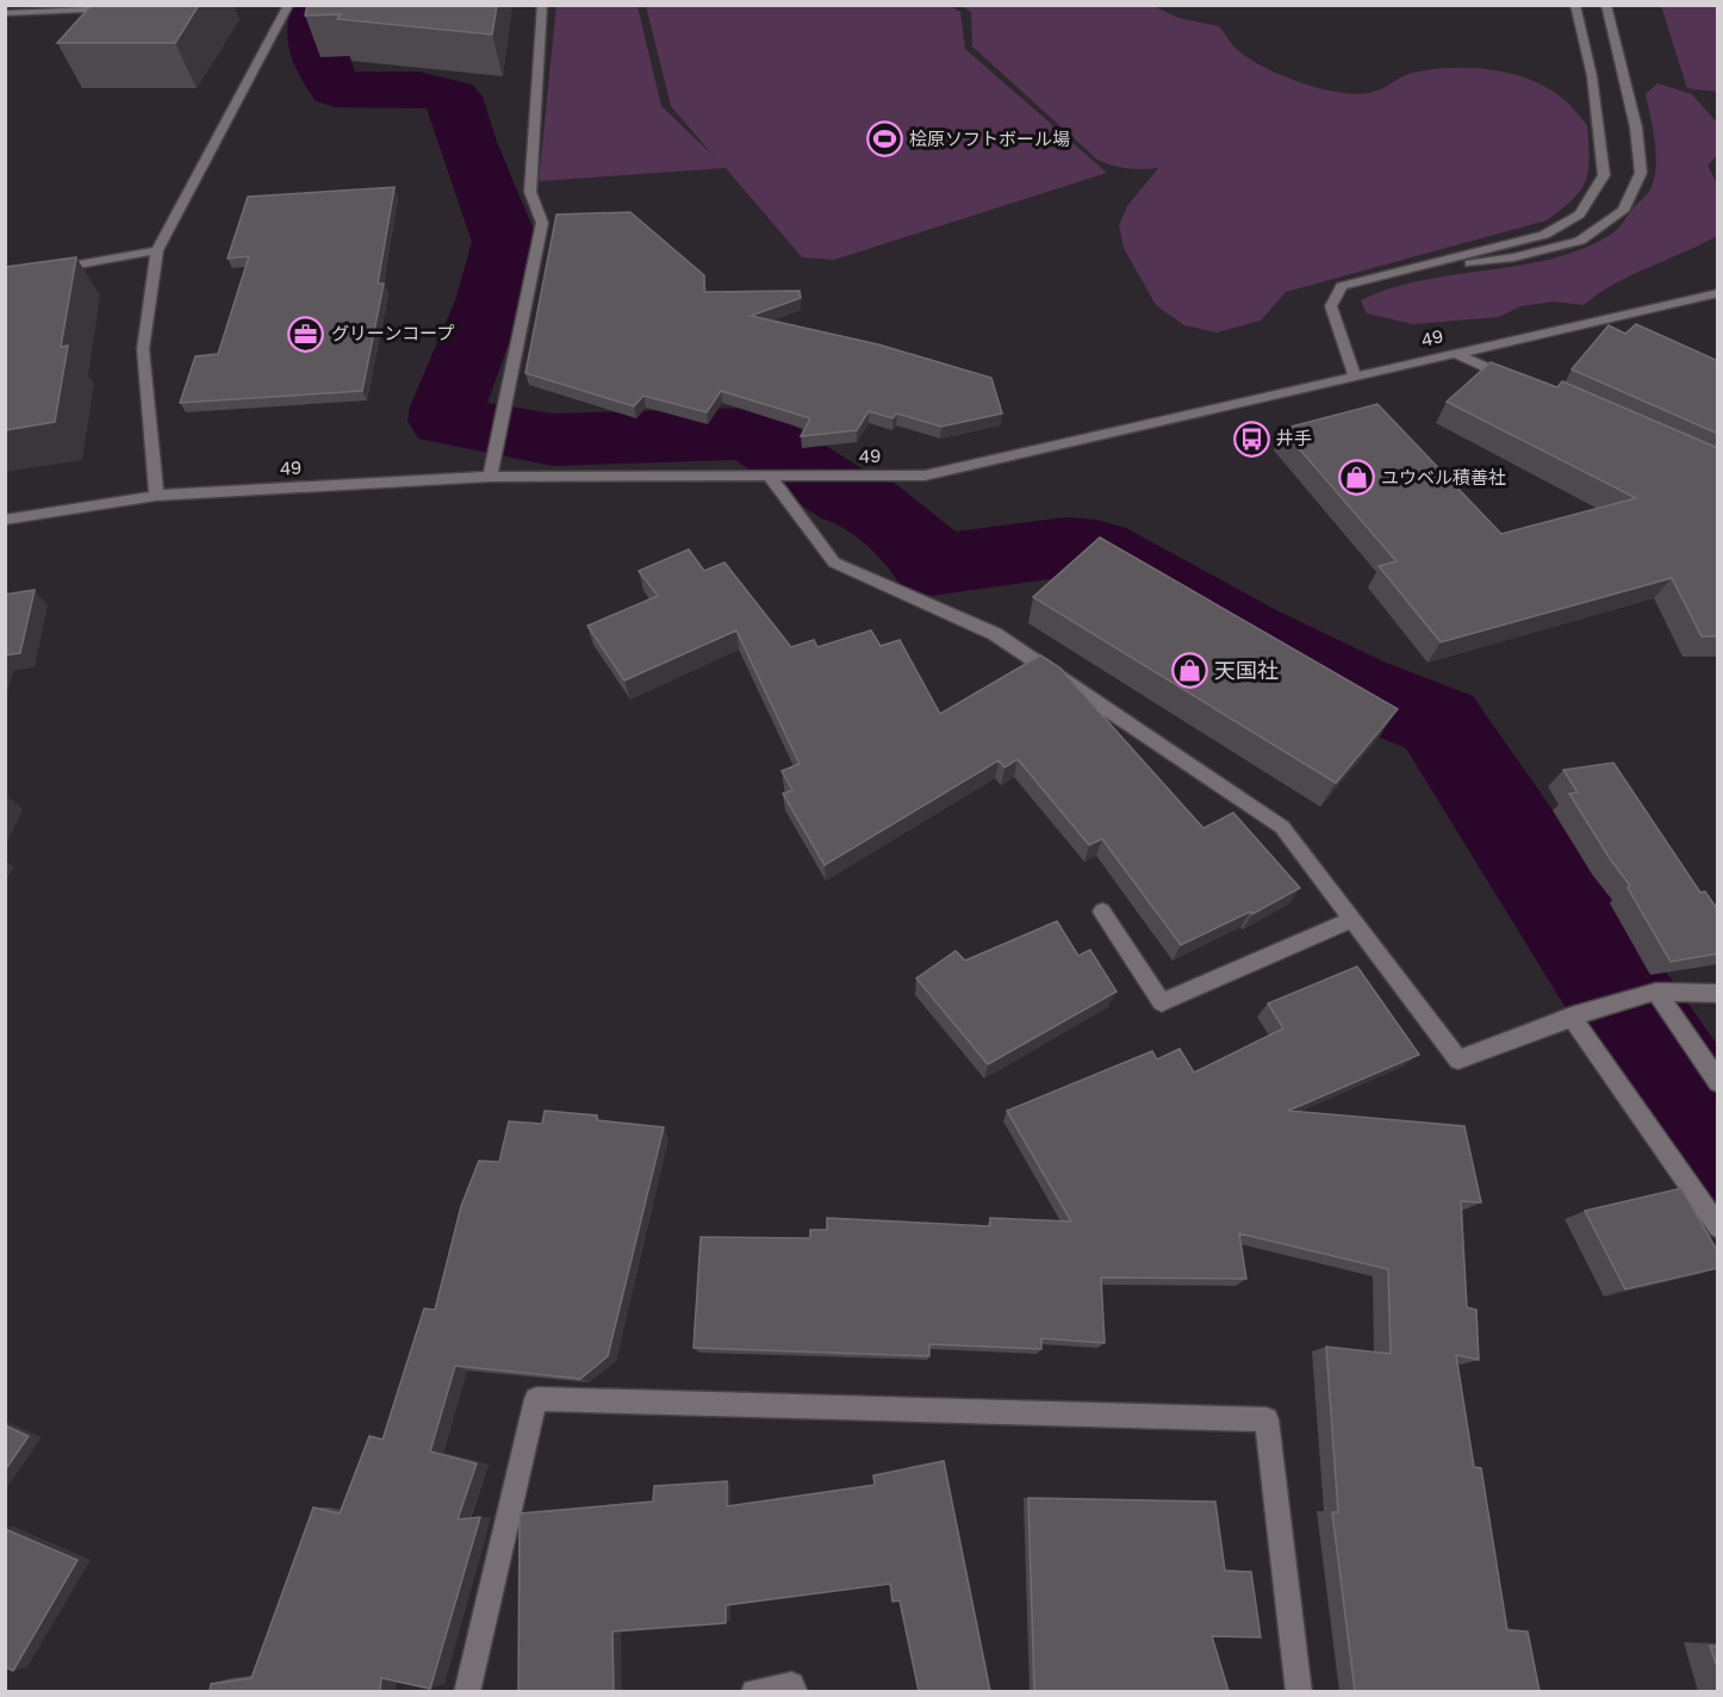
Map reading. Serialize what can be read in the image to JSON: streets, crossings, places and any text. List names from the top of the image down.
{
  "streets": {
    "street": ["49"]
  },
  "places": {
    "sports": ["桧原ソフトボール場"],
    "office": ["グリーンコープ"],
    "bus stop": ["井手"],
    "shop": ["ユウベル積善社", "天国社"]
  }
}
